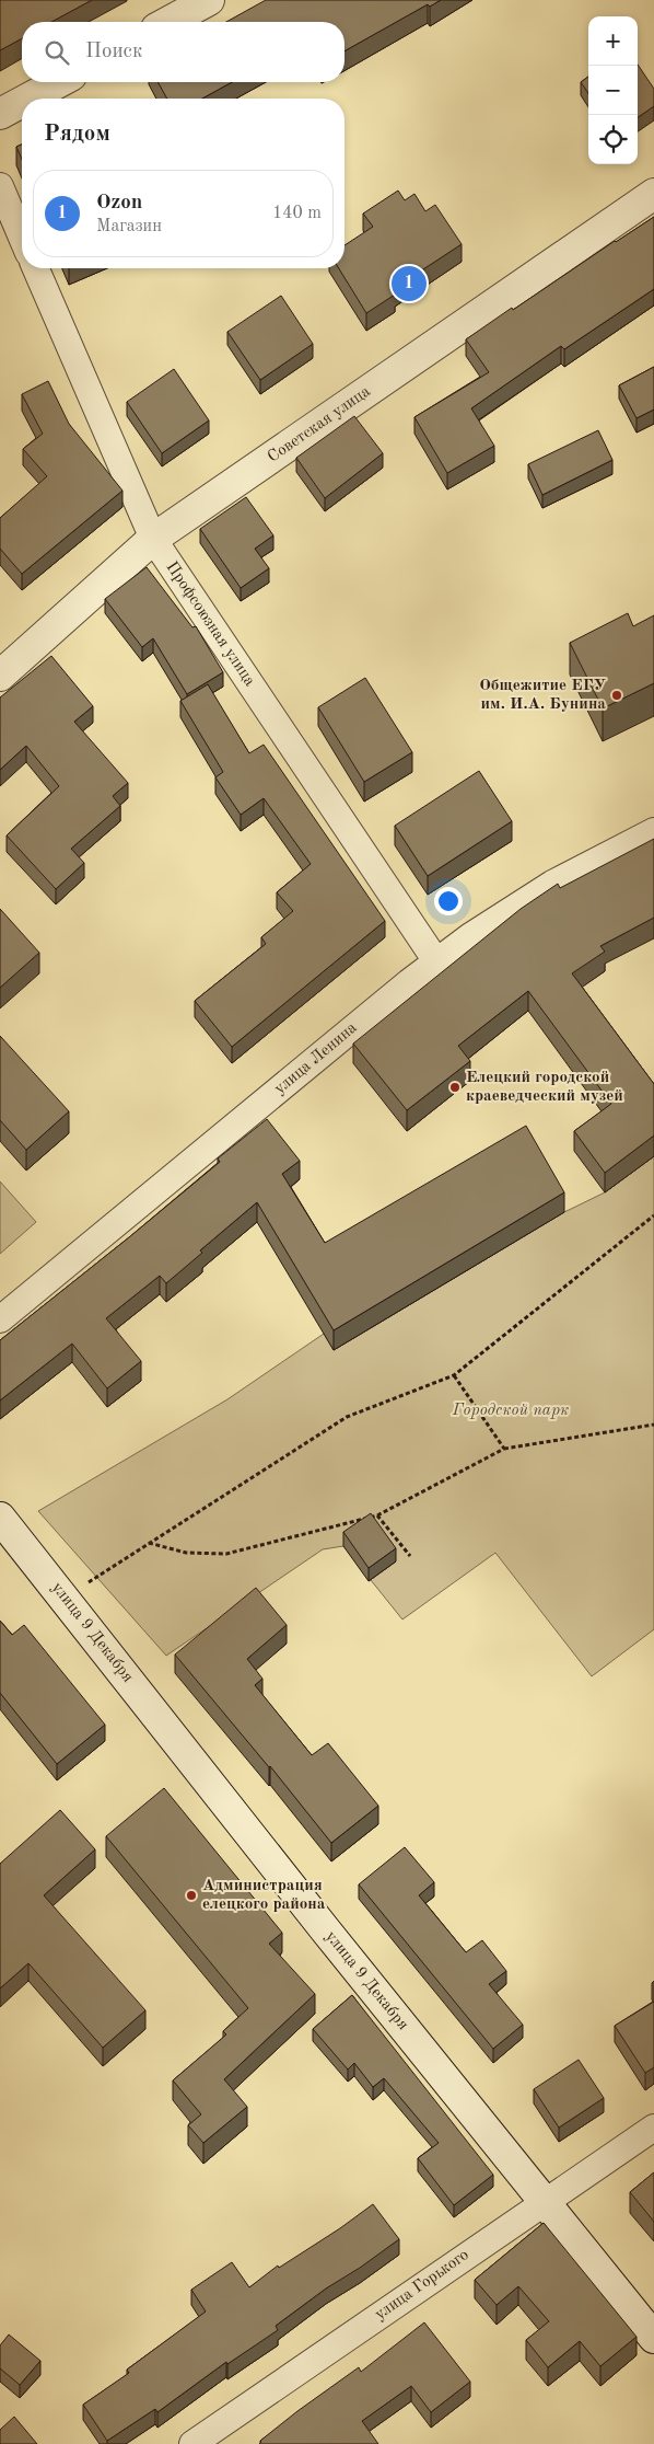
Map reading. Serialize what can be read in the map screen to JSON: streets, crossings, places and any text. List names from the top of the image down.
{
  "streets": {
    "main road": ["Советская улица", "улица 9 Декабря"],
    "street": ["Профсоюзная улица", "улица Ленина", "улица Горького"]
  },
  "crossings": [
    ["Советская улица", "Профсоюзная улица"],
    ["Профсоюзная улица", "улица Ленина"],
    ["улица 9 Декабря", "улица Горького"]
  ],
  "parks": ["Городской парк"],
  "places": ["Общежитие ЕГУ им. И.А. Бунина", "Елецкий городской краеведческий музей", "Администрация елецкого района"],
  "page": {
    "map_buttons": ["+", "−"],
    "search": "Поиск",
    "heading": "Рядом",
    "list": [
      {
        "mark": "1",
        "name": "Ozon",
        "note": "Магазин",
        "value": "140 m"
      }
    ],
    "pins": "1"
  }
}
